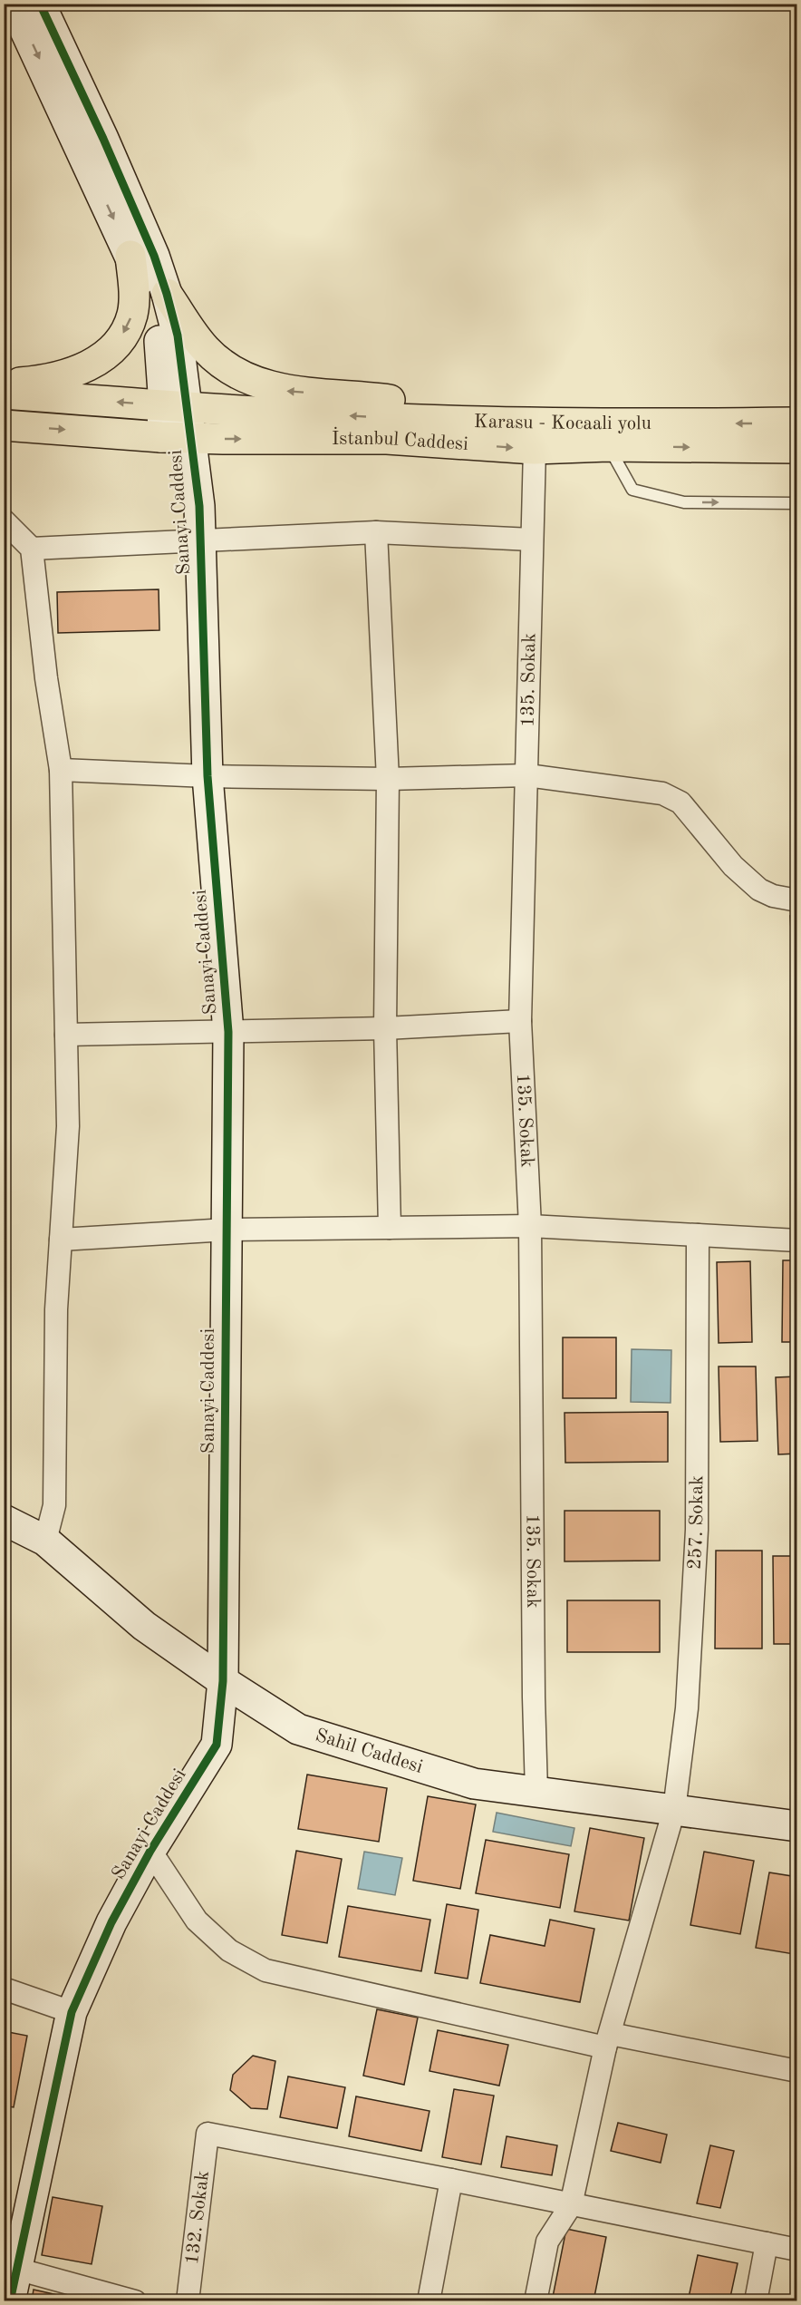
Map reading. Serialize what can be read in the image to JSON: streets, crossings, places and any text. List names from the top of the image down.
{
  "streets": {
    "highway": ["Karasu - Kocaali yolu", "İstanbul Caddesi"],
    "street": [
      "Sanayi Caddesi",
      "135. Sokak",
      "257. Sokak",
      "Sahil Caddesi",
      "132. Sokak"
    ]
  },
  "crossings": [
    ["Karasu - Kocaali yolu", "Sanayi Caddesi"],
    ["İstanbul Caddesi", "Sanayi Caddesi"],
    ["İstanbul Caddesi", "135. Sokak"],
    ["Sanayi Caddesi", "Sahil Caddesi"],
    ["135. Sokak", "Sahil Caddesi"],
    ["257. Sokak", "Sahil Caddesi"]
  ]
}
